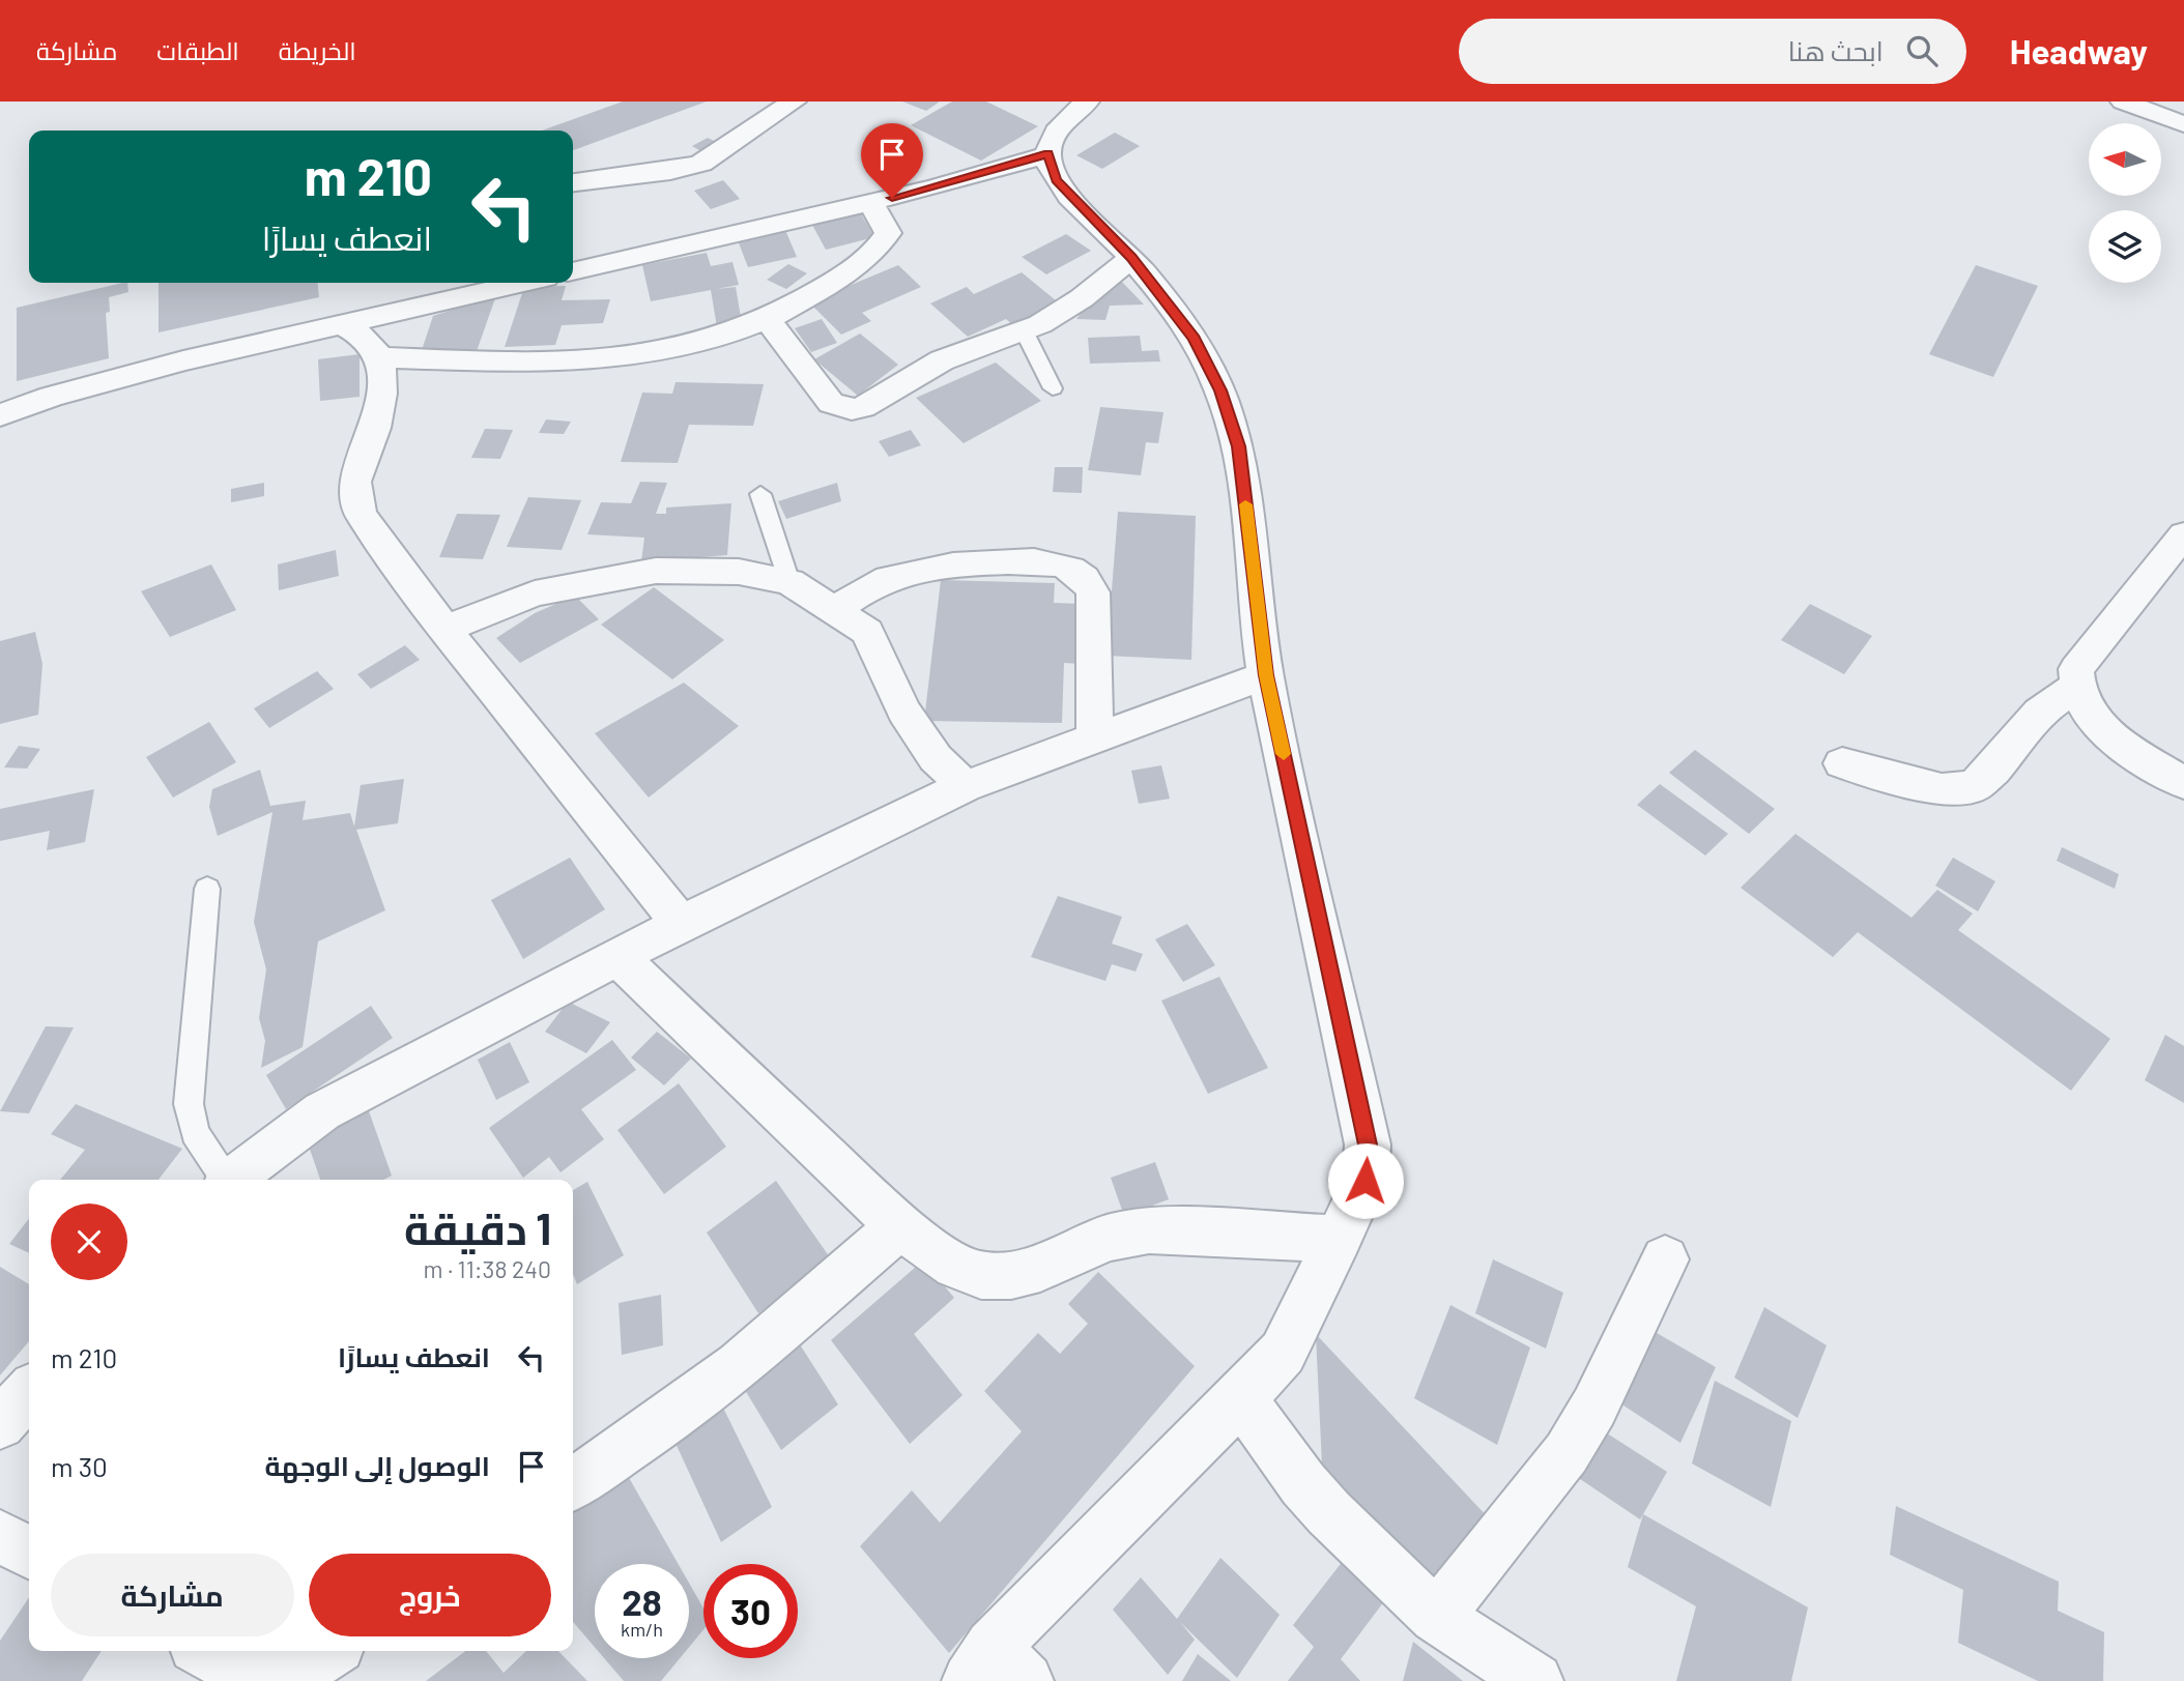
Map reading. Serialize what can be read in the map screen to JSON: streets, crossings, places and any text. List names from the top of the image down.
{
  "north": "left",
  "page": {
    "header": "Headway",
    "search": "ابحث هنا",
    "nav": ["الخريطة", "الطبقات", "مشاركة"],
    "turn": ["210 m", "انعطف يسارًا"],
    "heading": ["1 دقيقة", "240 m · 11:38"],
    "list": [
      {
        "name": "انعطف يسارًا",
        "value": "210 m"
      },
      {
        "name": "الوصول إلى الوجهة",
        "value": "30 m"
      }
    ],
    "buttons": ["خروج", "مشاركة"],
    "speed": "28 km/h",
    "limit": "30"
  }
}
